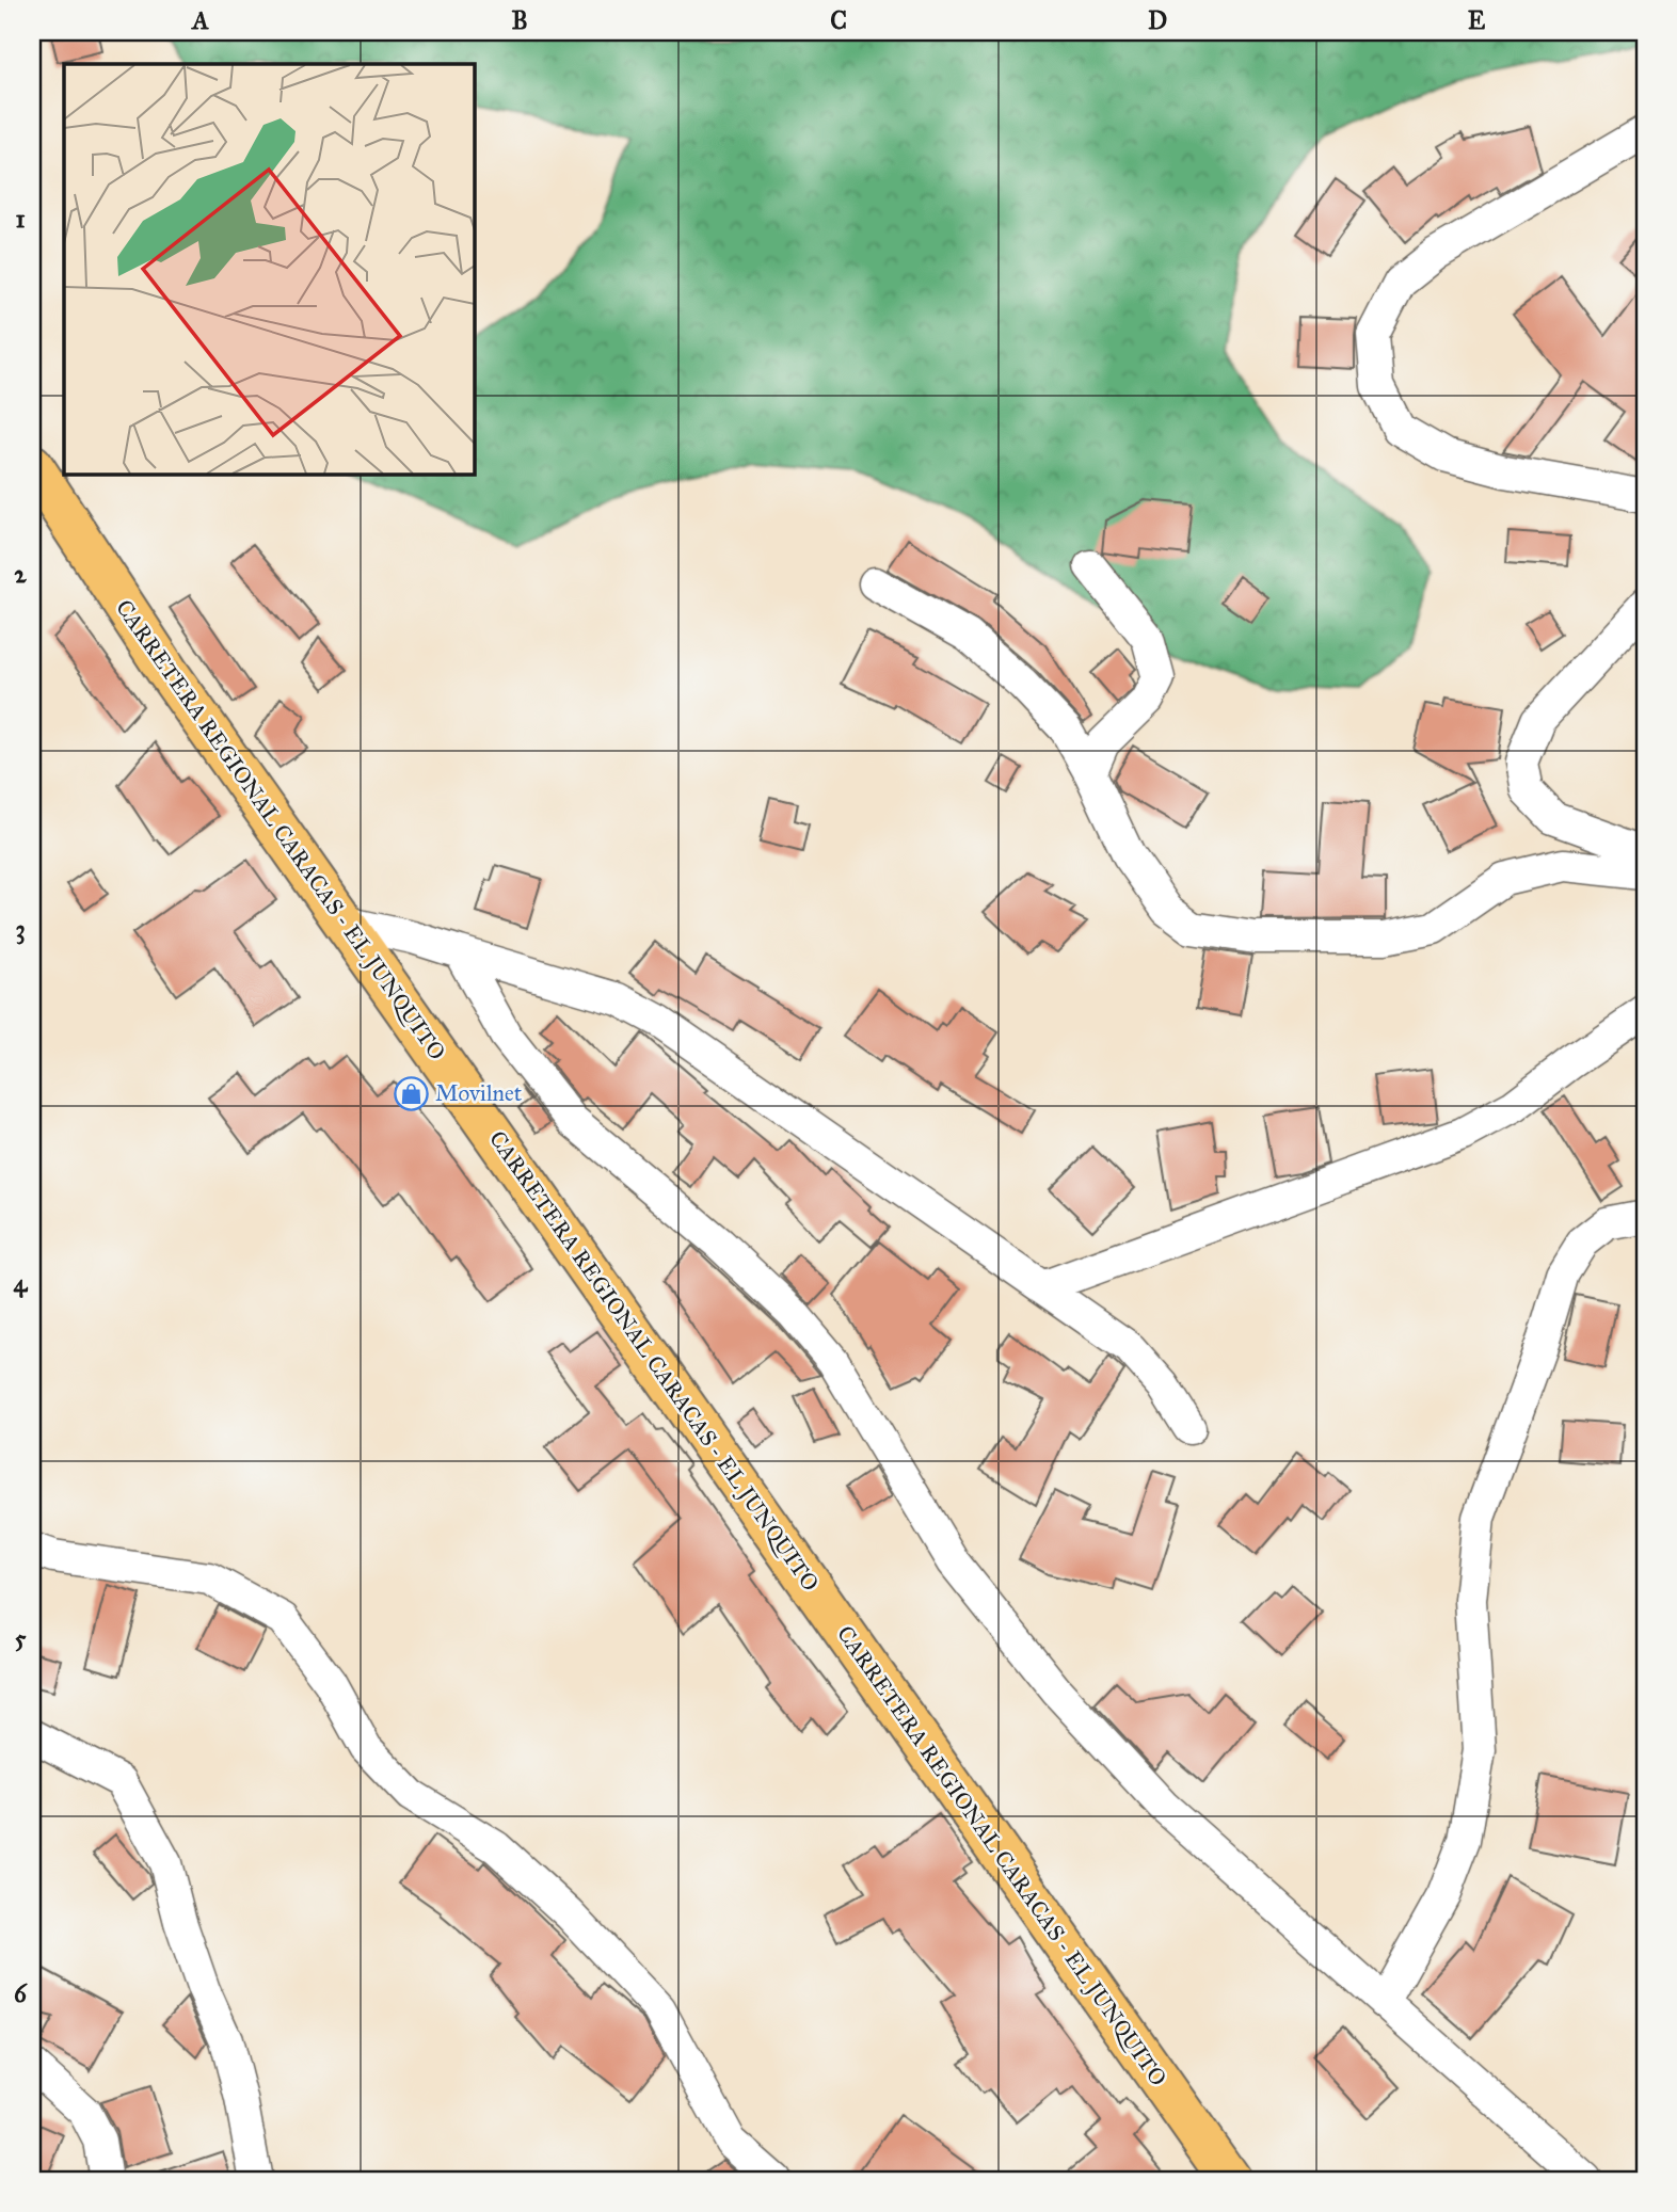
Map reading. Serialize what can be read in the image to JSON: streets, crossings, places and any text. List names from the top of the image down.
{
  "streets": {
    "main road": ["CARRETERA REGIONAL CARACAS - EL JUNQUITO"]
  },
  "places": {
    "shop": ["Movilnet"]
  },
  "grid": {
    "columns": [
      "A",
      "B",
      "C",
      "D",
      "E"
    ],
    "rows": [
      "1",
      "2",
      "3",
      "4",
      "5",
      "6"
    ]
  }
}
